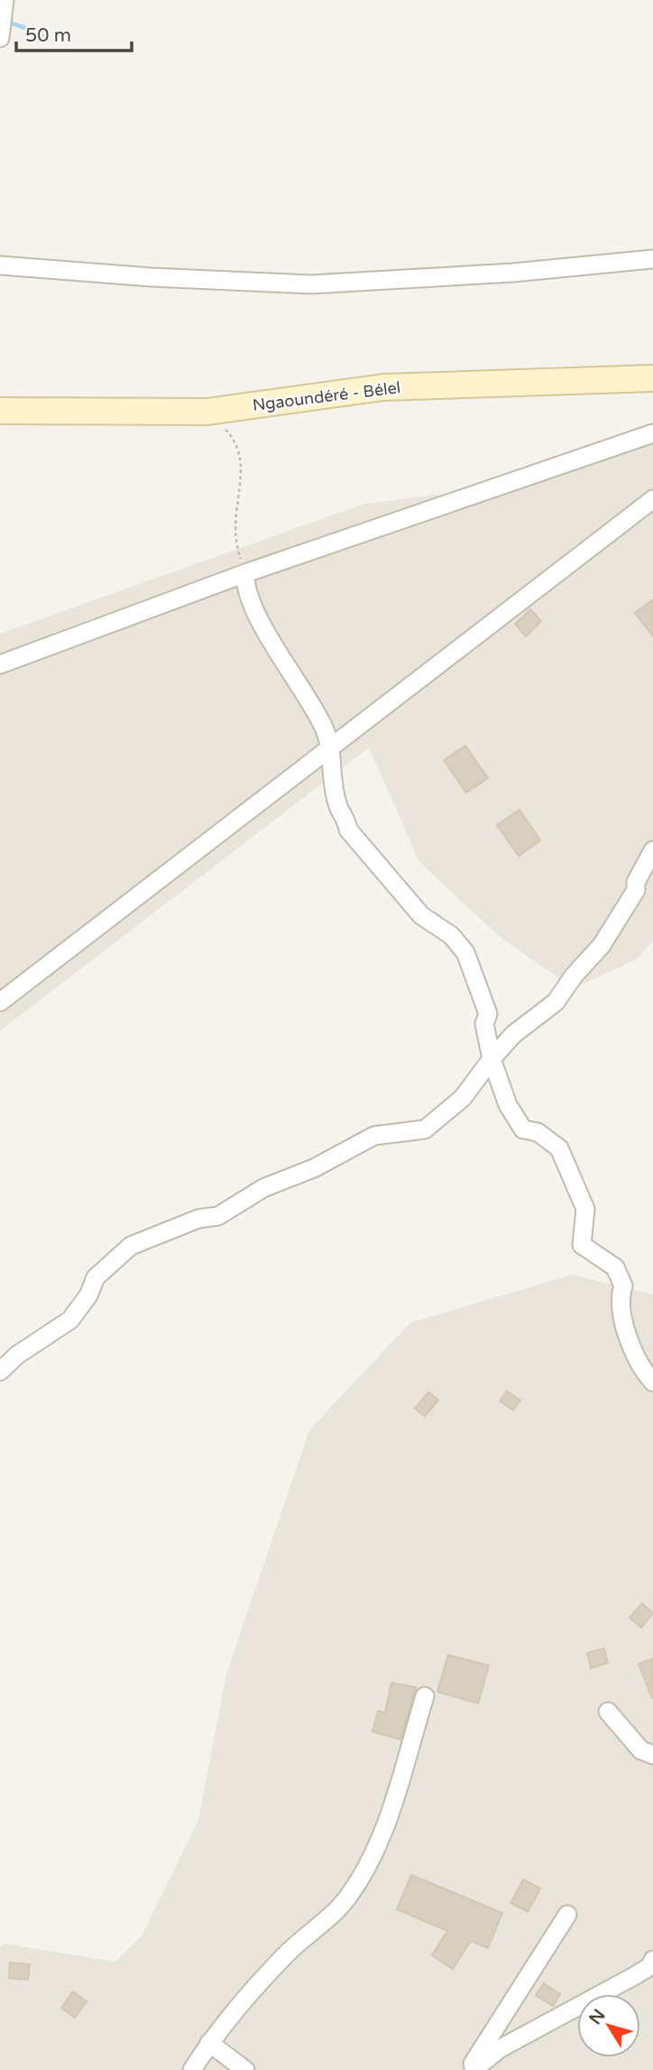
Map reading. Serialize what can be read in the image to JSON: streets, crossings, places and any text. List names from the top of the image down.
{
  "streets": {
    "main road": ["Ngaoundéré - Bélel"]
  },
  "scale_bar": "50 m",
  "north": "top left"
}
